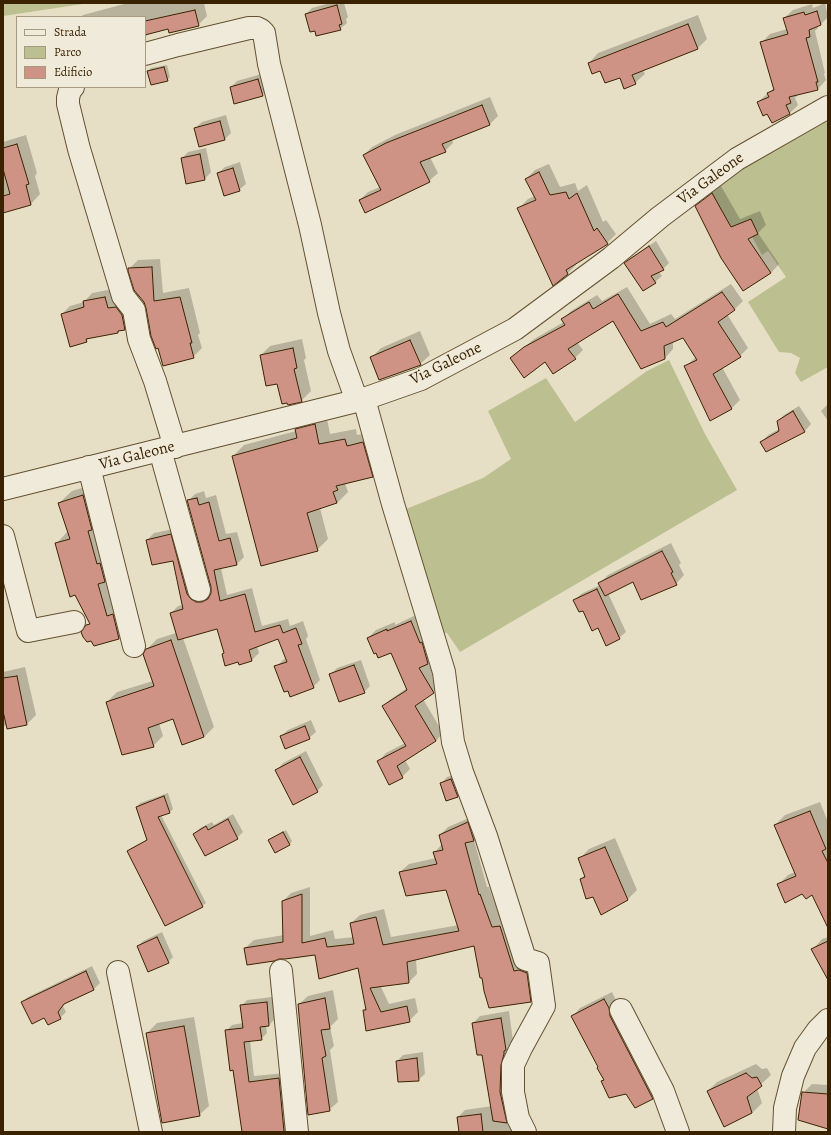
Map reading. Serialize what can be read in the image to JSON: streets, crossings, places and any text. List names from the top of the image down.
{
  "streets": {
    "street": ["Via Galeone"]
  },
  "legend": ["Strada", "Parco", "Edificio"]
}
